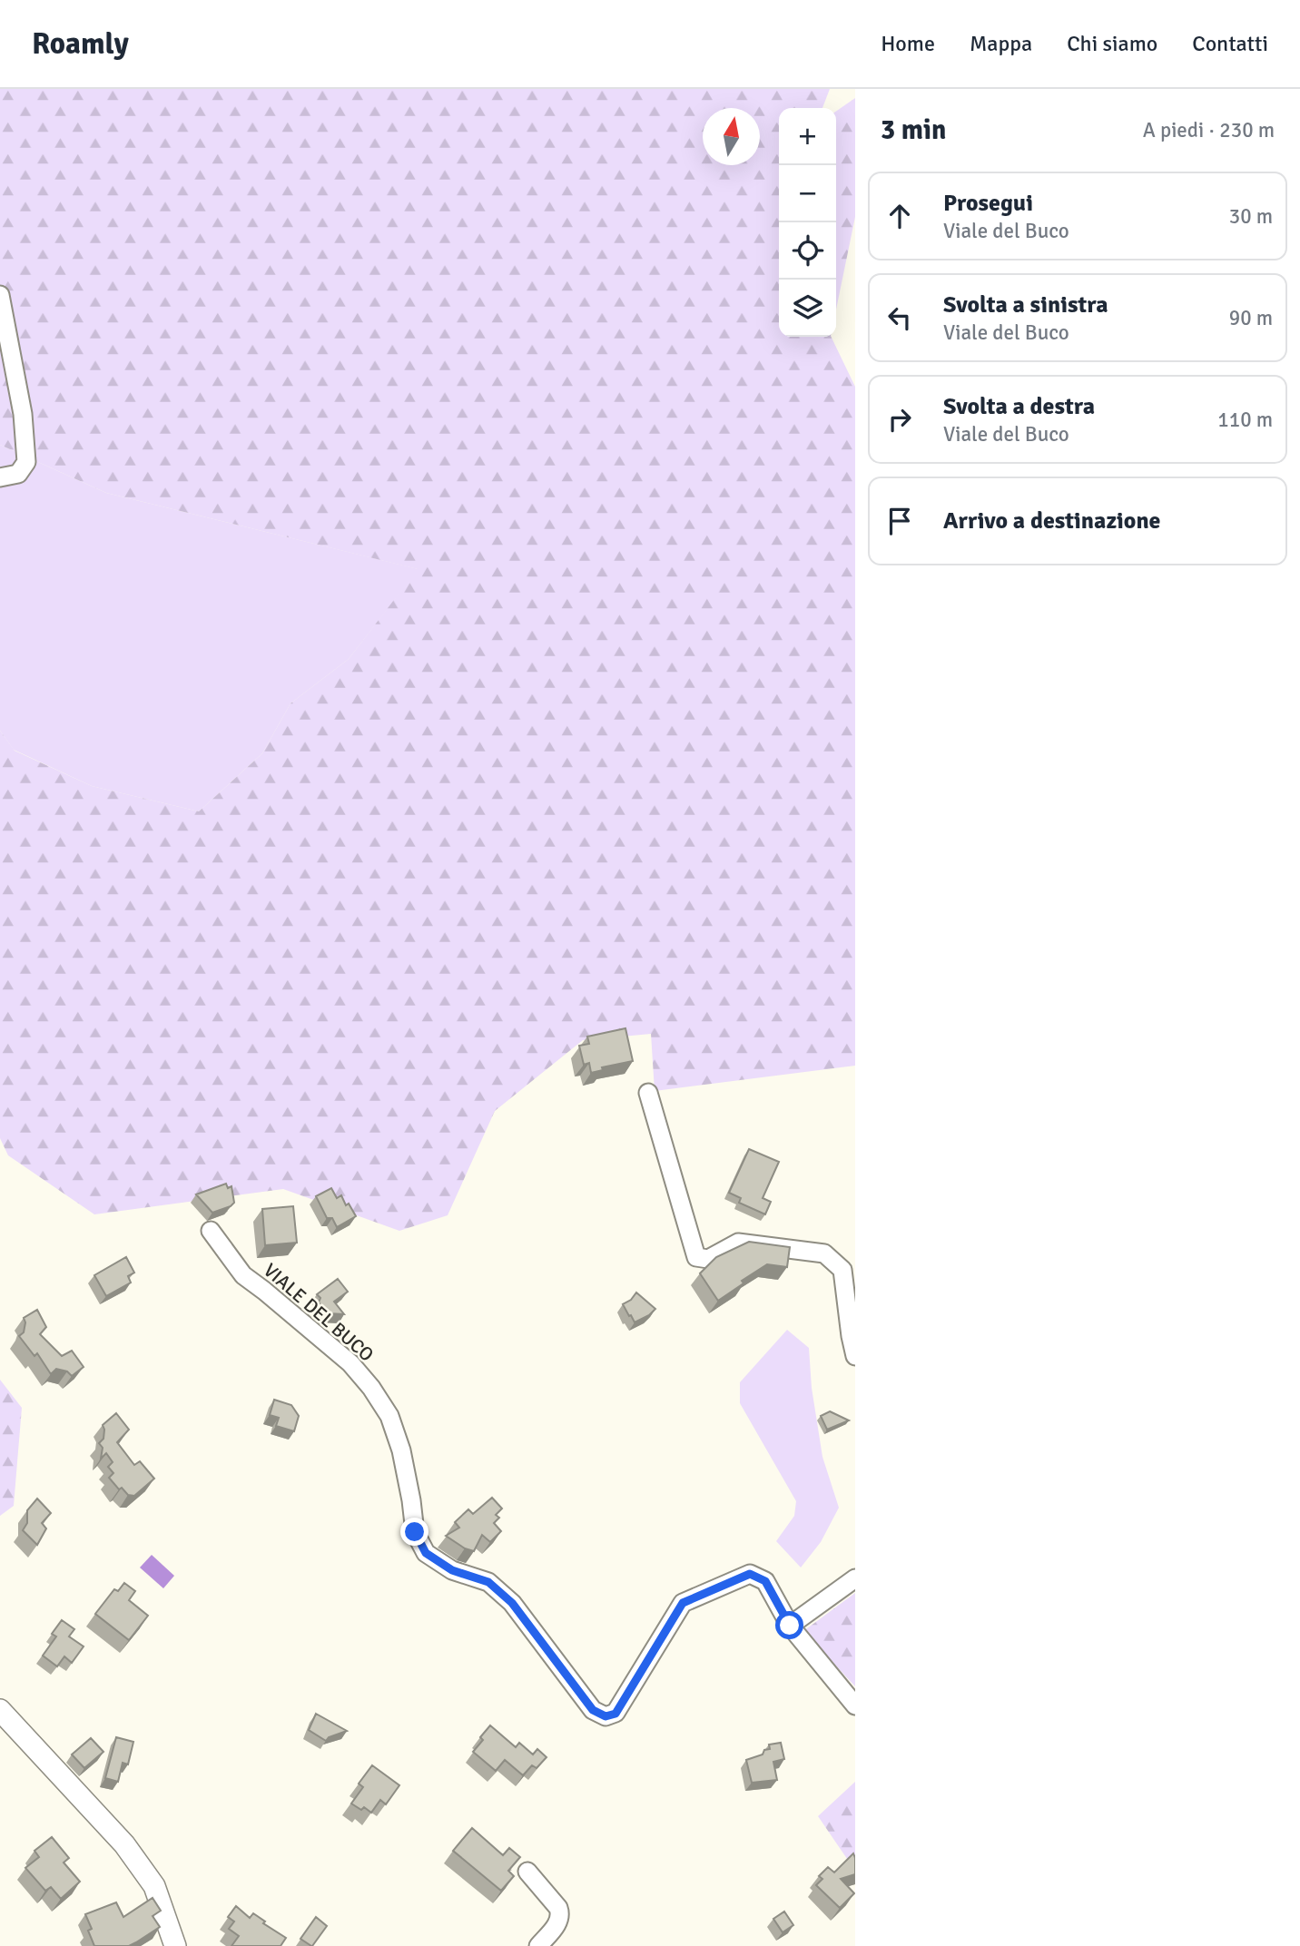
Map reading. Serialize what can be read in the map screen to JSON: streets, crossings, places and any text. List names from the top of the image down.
{
  "streets": {
    "street": ["VIALE DEL BUCO"]
  },
  "north": "top",
  "page": {
    "header": "Roamly",
    "nav": [
      "Home",
      "Mappa",
      "Chi siamo",
      "Contatti"
    ],
    "heading": ["3 min", "A piedi · 230 m"],
    "map_buttons": ["+", "−"],
    "list": [
      ["Prosegui", "Viale del Buco", "30 m"],
      ["Svolta a sinistra", "Viale del Buco", "90 m"],
      ["Svolta a destra", "Viale del Buco", "110 m"],
      "Arrivo a destinazione"
    ]
  }
}
